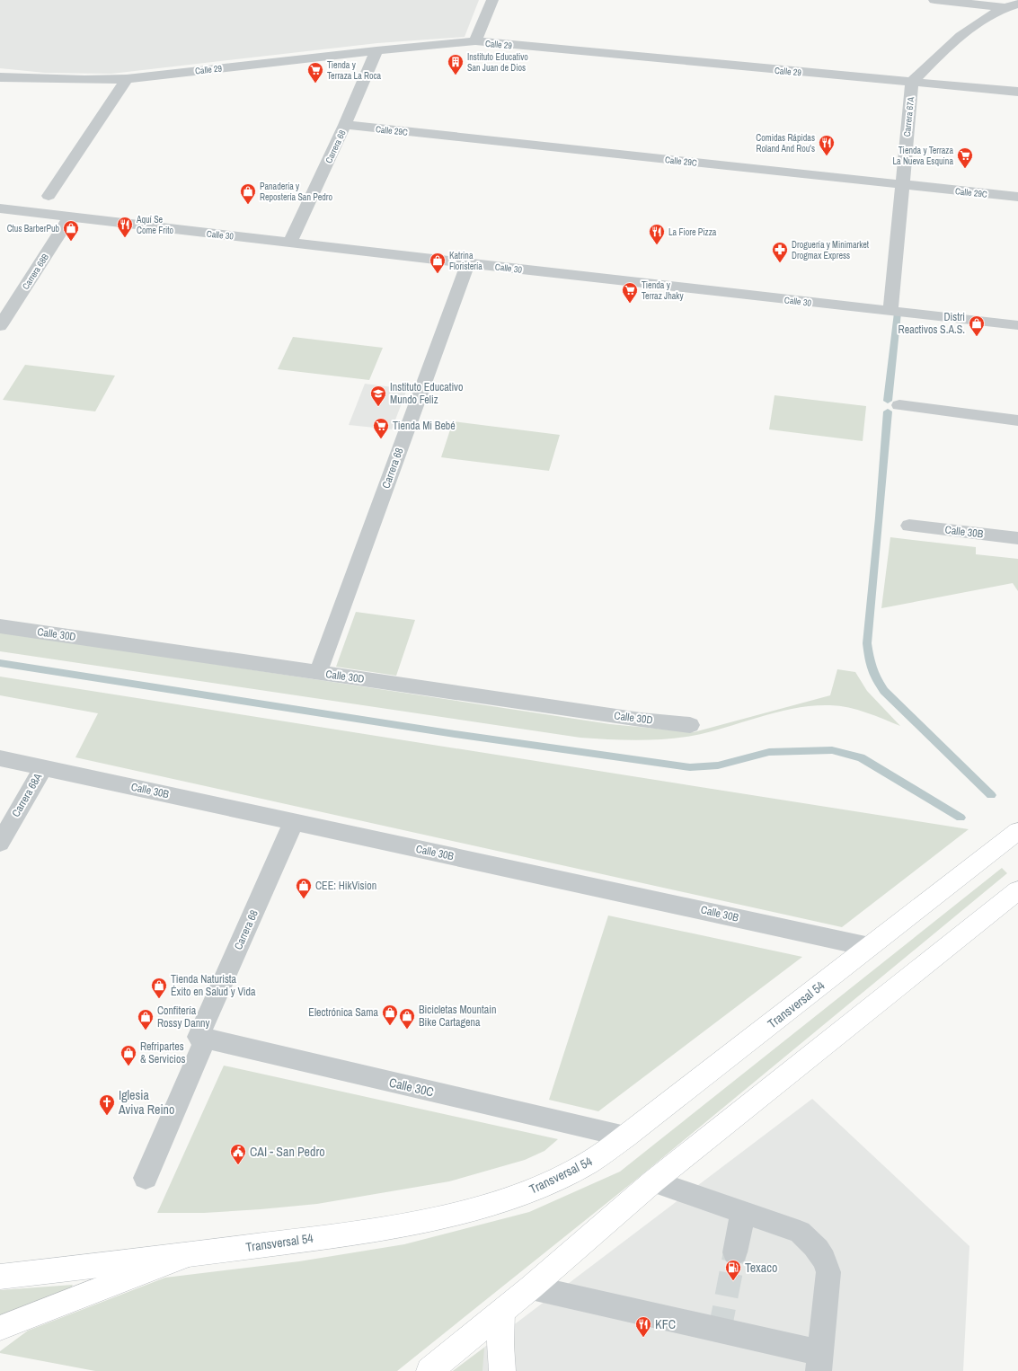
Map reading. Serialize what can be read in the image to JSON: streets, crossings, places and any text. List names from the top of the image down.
{
  "streets": {
    "main road": ["Transversal 54"],
    "street": [
      "Calle 29",
      "Carrera 67A",
      "Calle 29C",
      "Carrera 68",
      "Calle 30",
      "Carrera 68B",
      "Calle 30B",
      "Calle 30D",
      "Carrera 68A",
      "Calle 30C"
    ]
  },
  "crossings": [
    ["Calle 29", "Carrera 67A"],
    ["Calle 29", "Carrera 68"],
    ["Carrera 67A", "Calle 29C"],
    ["Carrera 67A", "Calle 30"],
    ["Calle 29C", "Carrera 68"],
    ["Carrera 68", "Calle 30"],
    ["Carrera 68", "Calle 30B"],
    ["Carrera 68", "Calle 30D"],
    ["Carrera 68", "Calle 30C"],
    ["Calle 30", "Carrera 68B"],
    ["Calle 30B", "Carrera 68A"],
    ["Calle 30B", "Transversal 54"],
    ["Transversal 54", "Calle 30C"]
  ],
  "places": {
    "building": ["Instituto Educativo San Juan de Dios"],
    "supermarket": [
      "Tienda y Terraza La Roca",
      "Tienda y Terraza La Nueva Esquina",
      "Tienda y Terraz Jhaky",
      "Tienda Mi Bebé"
    ],
    "restaurant": [
      "Comidas Rápidas Roland And Rou's",
      "Aquí Se Come Frito",
      "La Fiore Pizza",
      "KFC"
    ],
    "shop": [
      "Panadería y Repostería San Pedro",
      "Ctus BarberPub",
      "Katrina Floristería",
      "Distri Reactivos S.A.S.",
      "CEE: HikVision",
      "Tienda Naturista Éxito en Salud y Vida",
      "Electrónica Sama",
      "Bicicletas Mountain Bike Cartagena",
      "Confitería Rossy Danny",
      "Refripartes & Servicios"
    ],
    "pharmacy": ["Droguería y Minimarket Drogmax Express"],
    "school or university": ["Instituto Educativo Mundo Feliz"],
    "church": ["Iglesia Aviva Reino"],
    "public building": ["CAI - San Pedro"],
    "fuel station": ["Texaco"]
  }
}
